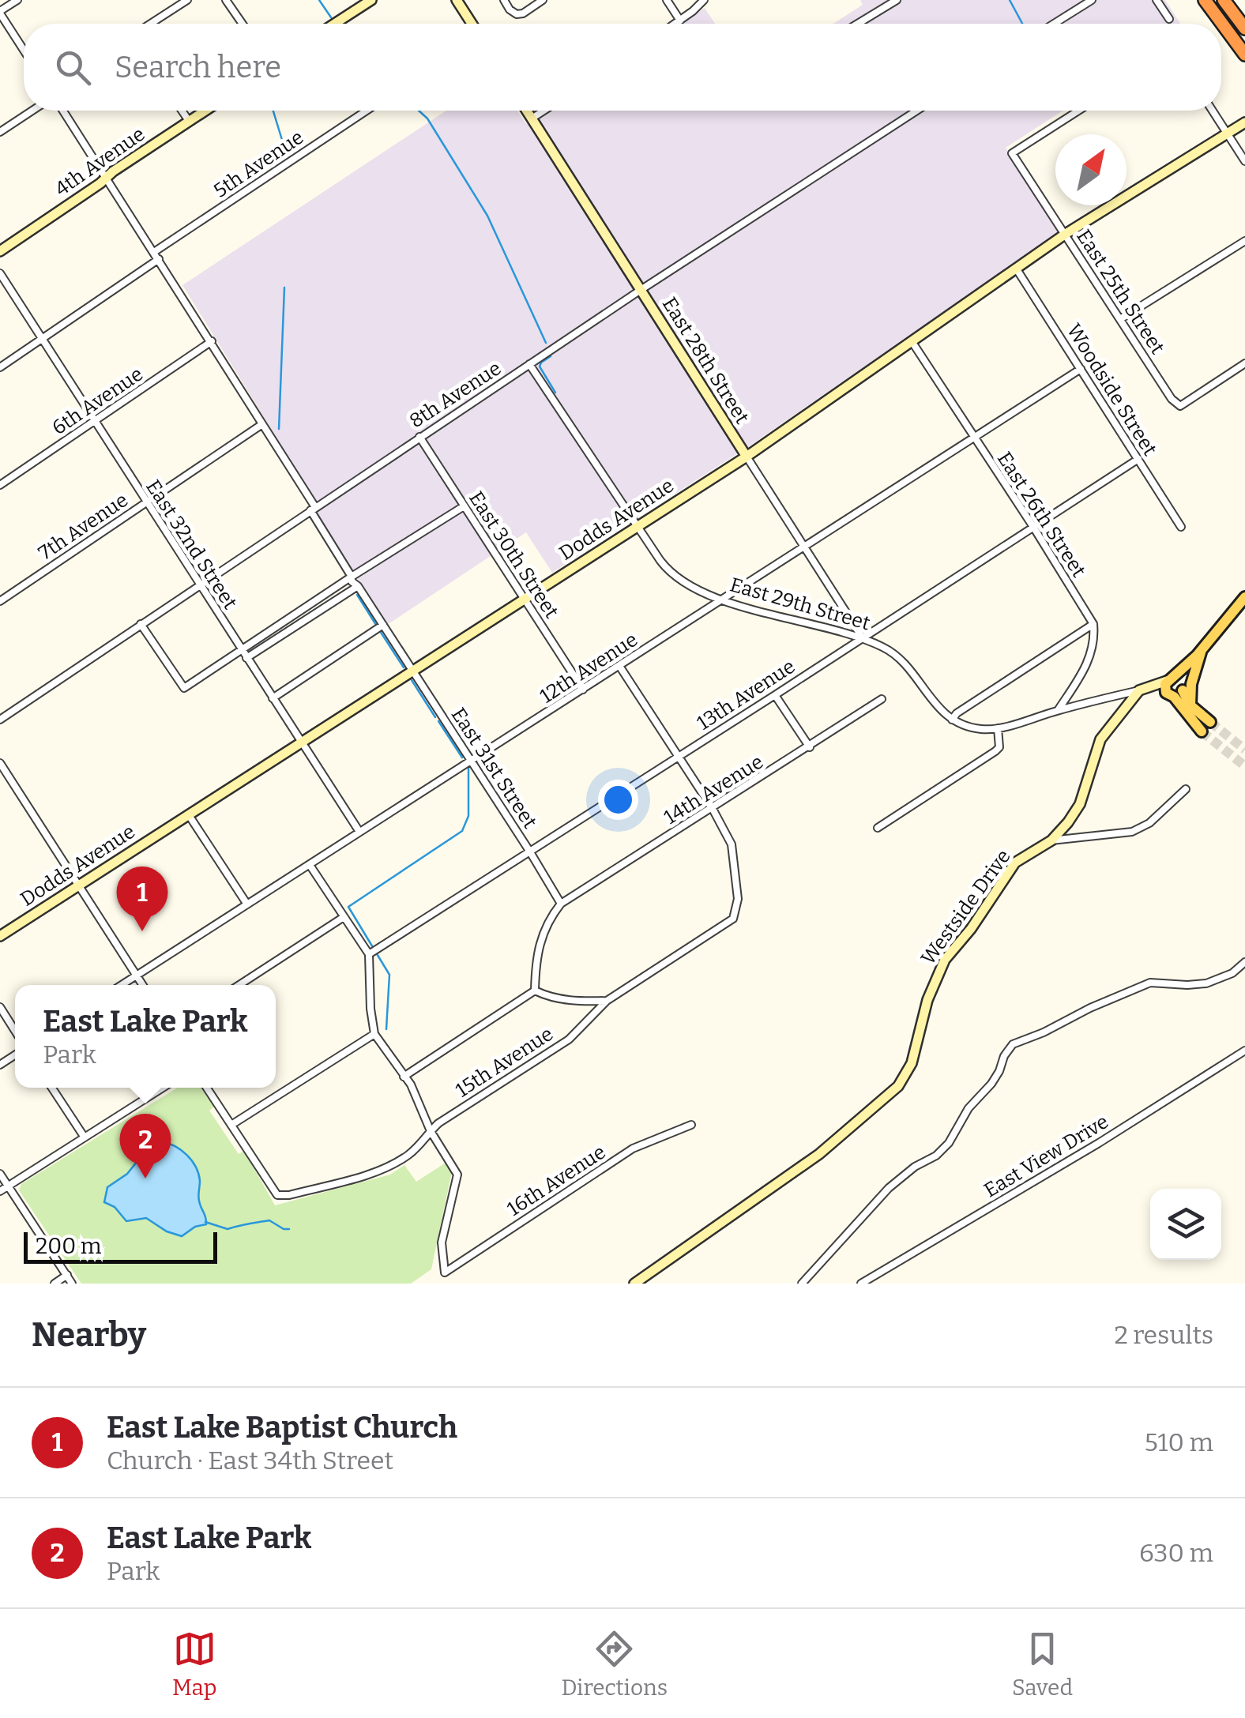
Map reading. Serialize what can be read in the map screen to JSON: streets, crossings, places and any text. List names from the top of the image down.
{
  "streets": {
    "street": [
      "4th Avenue",
      "5th Avenue",
      "East 25th Street",
      "East 28th Street",
      "Woodside Street",
      "8th Avenue",
      "6th Avenue",
      "East 26th Street",
      "Dodds Avenue",
      "7th Avenue",
      "East 32nd Street",
      "East 30th Street",
      "East 29th Street",
      "12th Avenue",
      "13th Avenue",
      "East 31st Street",
      "14th Avenue",
      "Westside Drive",
      "15th Avenue",
      "East View Drive",
      "16th Avenue"
    ]
  },
  "crossings": [
    ["4th Avenue", "East 31st Street"],
    ["5th Avenue", "East 31st Street"],
    ["East 25th Street", "Dodds Avenue"],
    ["East 28th Street", "8th Avenue"],
    ["East 28th Street", "Dodds Avenue"],
    ["East 28th Street", "East 29th Street"],
    ["East 28th Street", "12th Avenue"],
    ["East 28th Street", "13th Avenue"],
    ["Woodside Street", "Dodds Avenue"],
    ["Woodside Street", "12th Avenue"],
    ["Woodside Street", "13th Avenue"],
    ["8th Avenue", "East 32nd Street"],
    ["8th Avenue", "East 30th Street"],
    ["8th Avenue", "East 29th Street"],
    ["8th Avenue", "East 31st Street"],
    ["6th Avenue", "East 32nd Street"],
    ["6th Avenue", "East 31st Street"],
    ["East 26th Street", "Dodds Avenue"],
    ["East 26th Street", "12th Avenue"],
    ["East 26th Street", "13th Avenue"],
    ["Dodds Avenue", "East 32nd Street"],
    ["Dodds Avenue", "East 30th Street"],
    ["Dodds Avenue", "East 29th Street"],
    ["Dodds Avenue", "East 31st Street"],
    ["7th Avenue", "East 32nd Street"],
    ["7th Avenue", "East 31st Street"],
    ["East 32nd Street", "12th Avenue"],
    ["East 30th Street", "12th Avenue"],
    ["East 29th Street", "12th Avenue"],
    ["East 29th Street", "13th Avenue"],
    ["12th Avenue", "East 31st Street"],
    ["13th Avenue", "East 31st Street"],
    ["East 31st Street", "14th Avenue"],
    ["14th Avenue", "15th Avenue"],
    ["15th Avenue", "16th Avenue"]
  ],
  "scale_bar": "200 m",
  "north": "top right",
  "page": {
    "search": "Search here",
    "pins": ["1", "2"],
    "popup": ["East Lake Park", "Park"],
    "scale": "200 m",
    "heading": ["Nearby", "2 results"],
    "list": [
      {
        "mark": "1",
        "name": "East Lake Baptist Church",
        "note": "Church · East 34th Street",
        "value": "510 m"
      },
      {
        "mark": "2",
        "name": "East Lake Park",
        "note": "Park",
        "value": "630 m"
      }
    ],
    "nav": ["Map", "Directions", "Saved"]
  }
}
